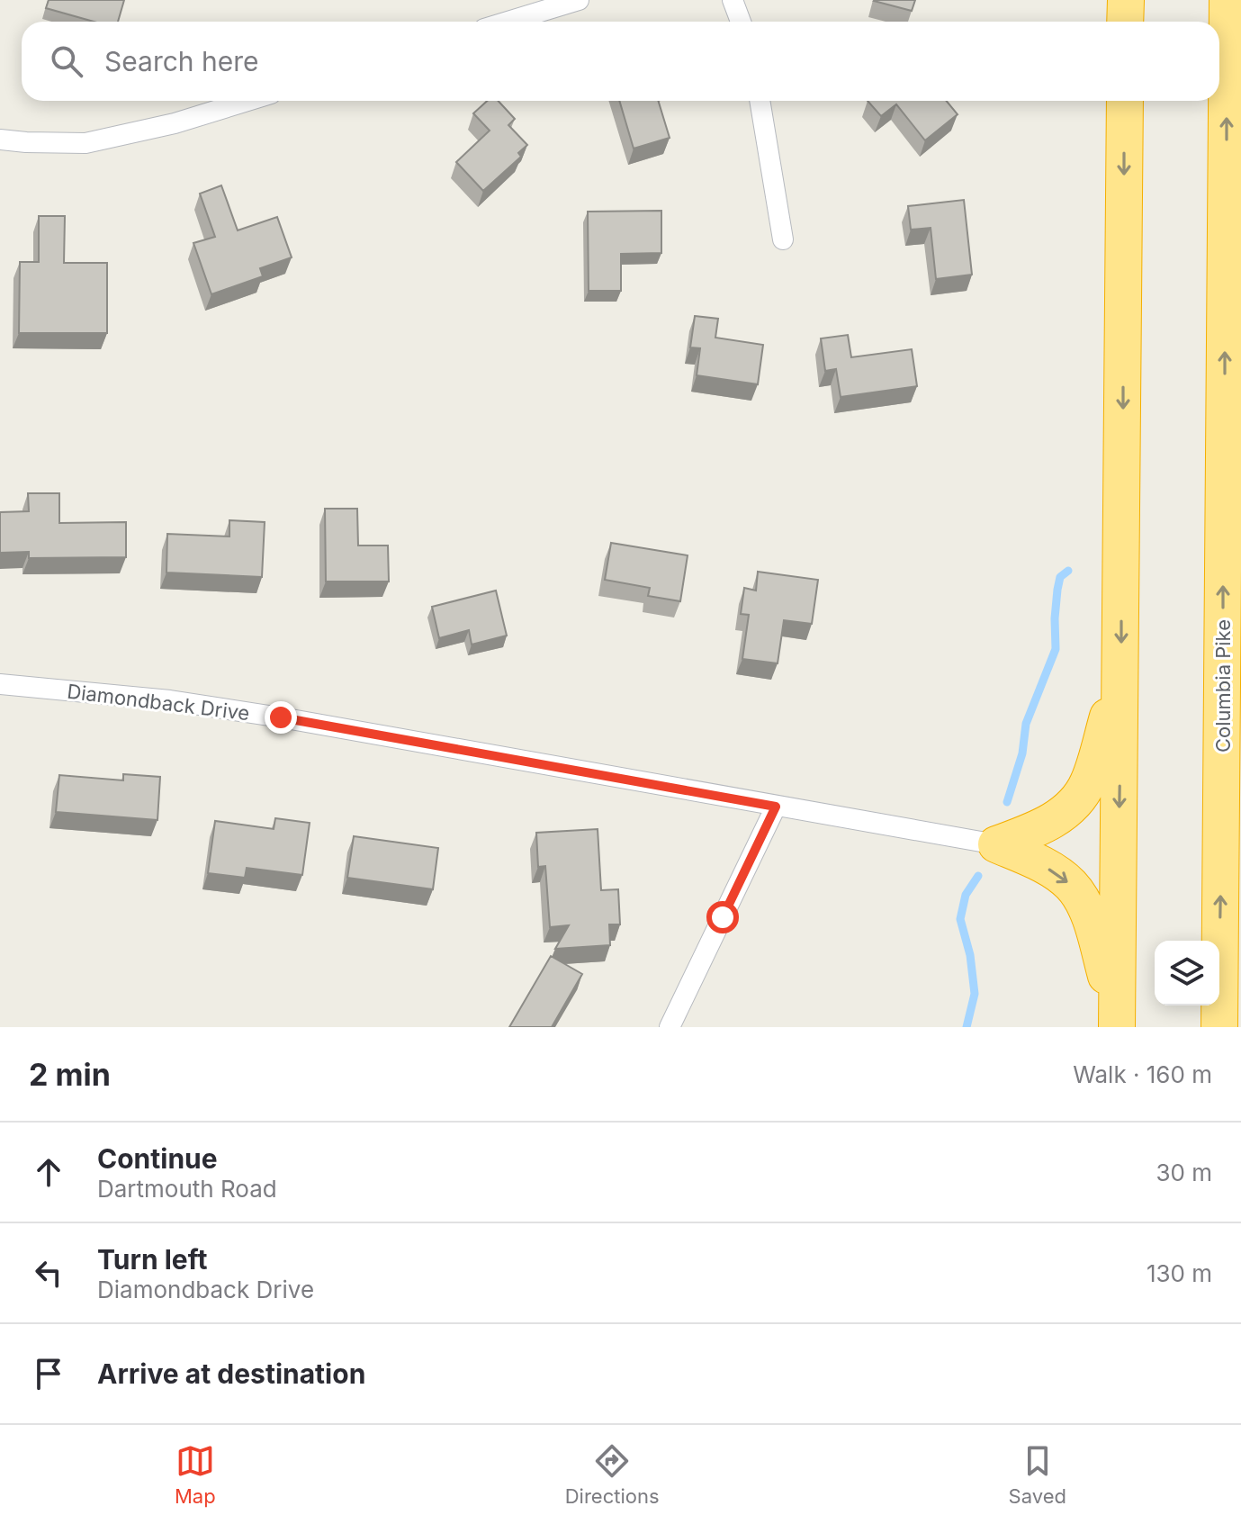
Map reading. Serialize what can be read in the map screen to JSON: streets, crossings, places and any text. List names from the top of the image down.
{
  "streets": {
    "highway": ["Columbia Pike"],
    "street": ["Diamondback Drive"]
  },
  "page": {
    "search": "Search here",
    "heading": ["2 min", "Walk · 160 m"],
    "list": [
      ["Continue", "Dartmouth Road", "30 m"],
      ["Turn left", "Diamondback Drive", "130 m"],
      "Arrive at destination"
    ],
    "nav": ["Map", "Directions", "Saved"]
  }
}
